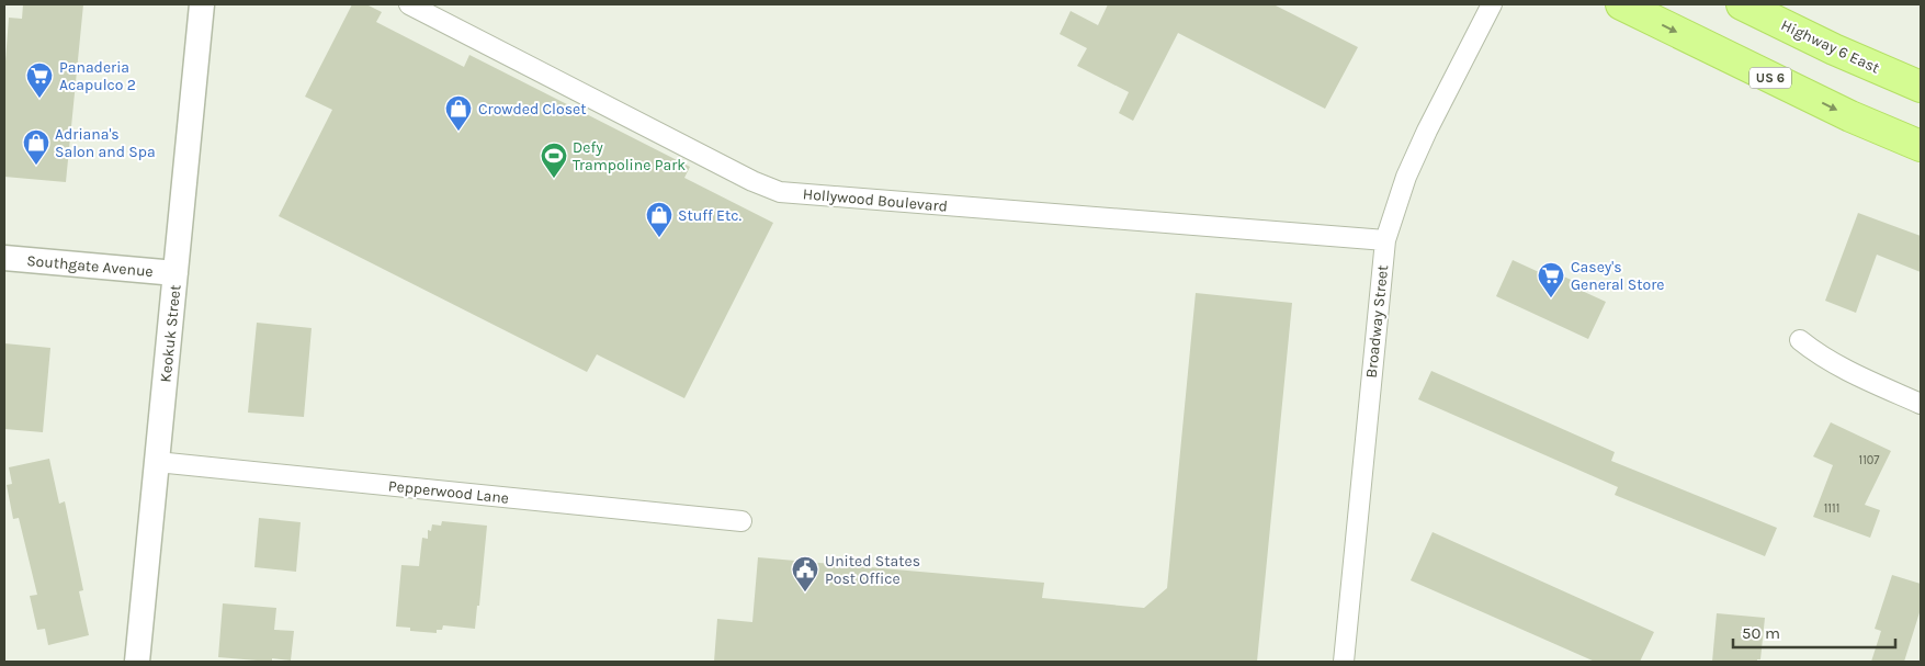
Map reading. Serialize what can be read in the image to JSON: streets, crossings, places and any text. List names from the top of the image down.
{
  "streets": {
    "main road": ["Highway 6 East", "US 6"],
    "street": [
      "Hollywood Boulevard",
      "Southgate Avenue",
      "Broadway Street",
      "Keokuk Street",
      "Pepperwood Lane"
    ]
  },
  "crossings": [
    ["Hollywood Boulevard", "Broadway Street"],
    ["Southgate Avenue", "Keokuk Street"],
    ["Keokuk Street", "Pepperwood Lane"]
  ],
  "places": {
    "supermarket": ["Panaderia Acapulco 2", "Casey's General Store"],
    "shop": ["Crowded Closet", "Adriana's Salon and Spa", "Stuff Etc."],
    "sports": ["Defy Trampoline Park"],
    "public building": ["United States Post Office"]
  },
  "house_numbers": ["1107", "1111"],
  "scale_bar": "50 m"
}
